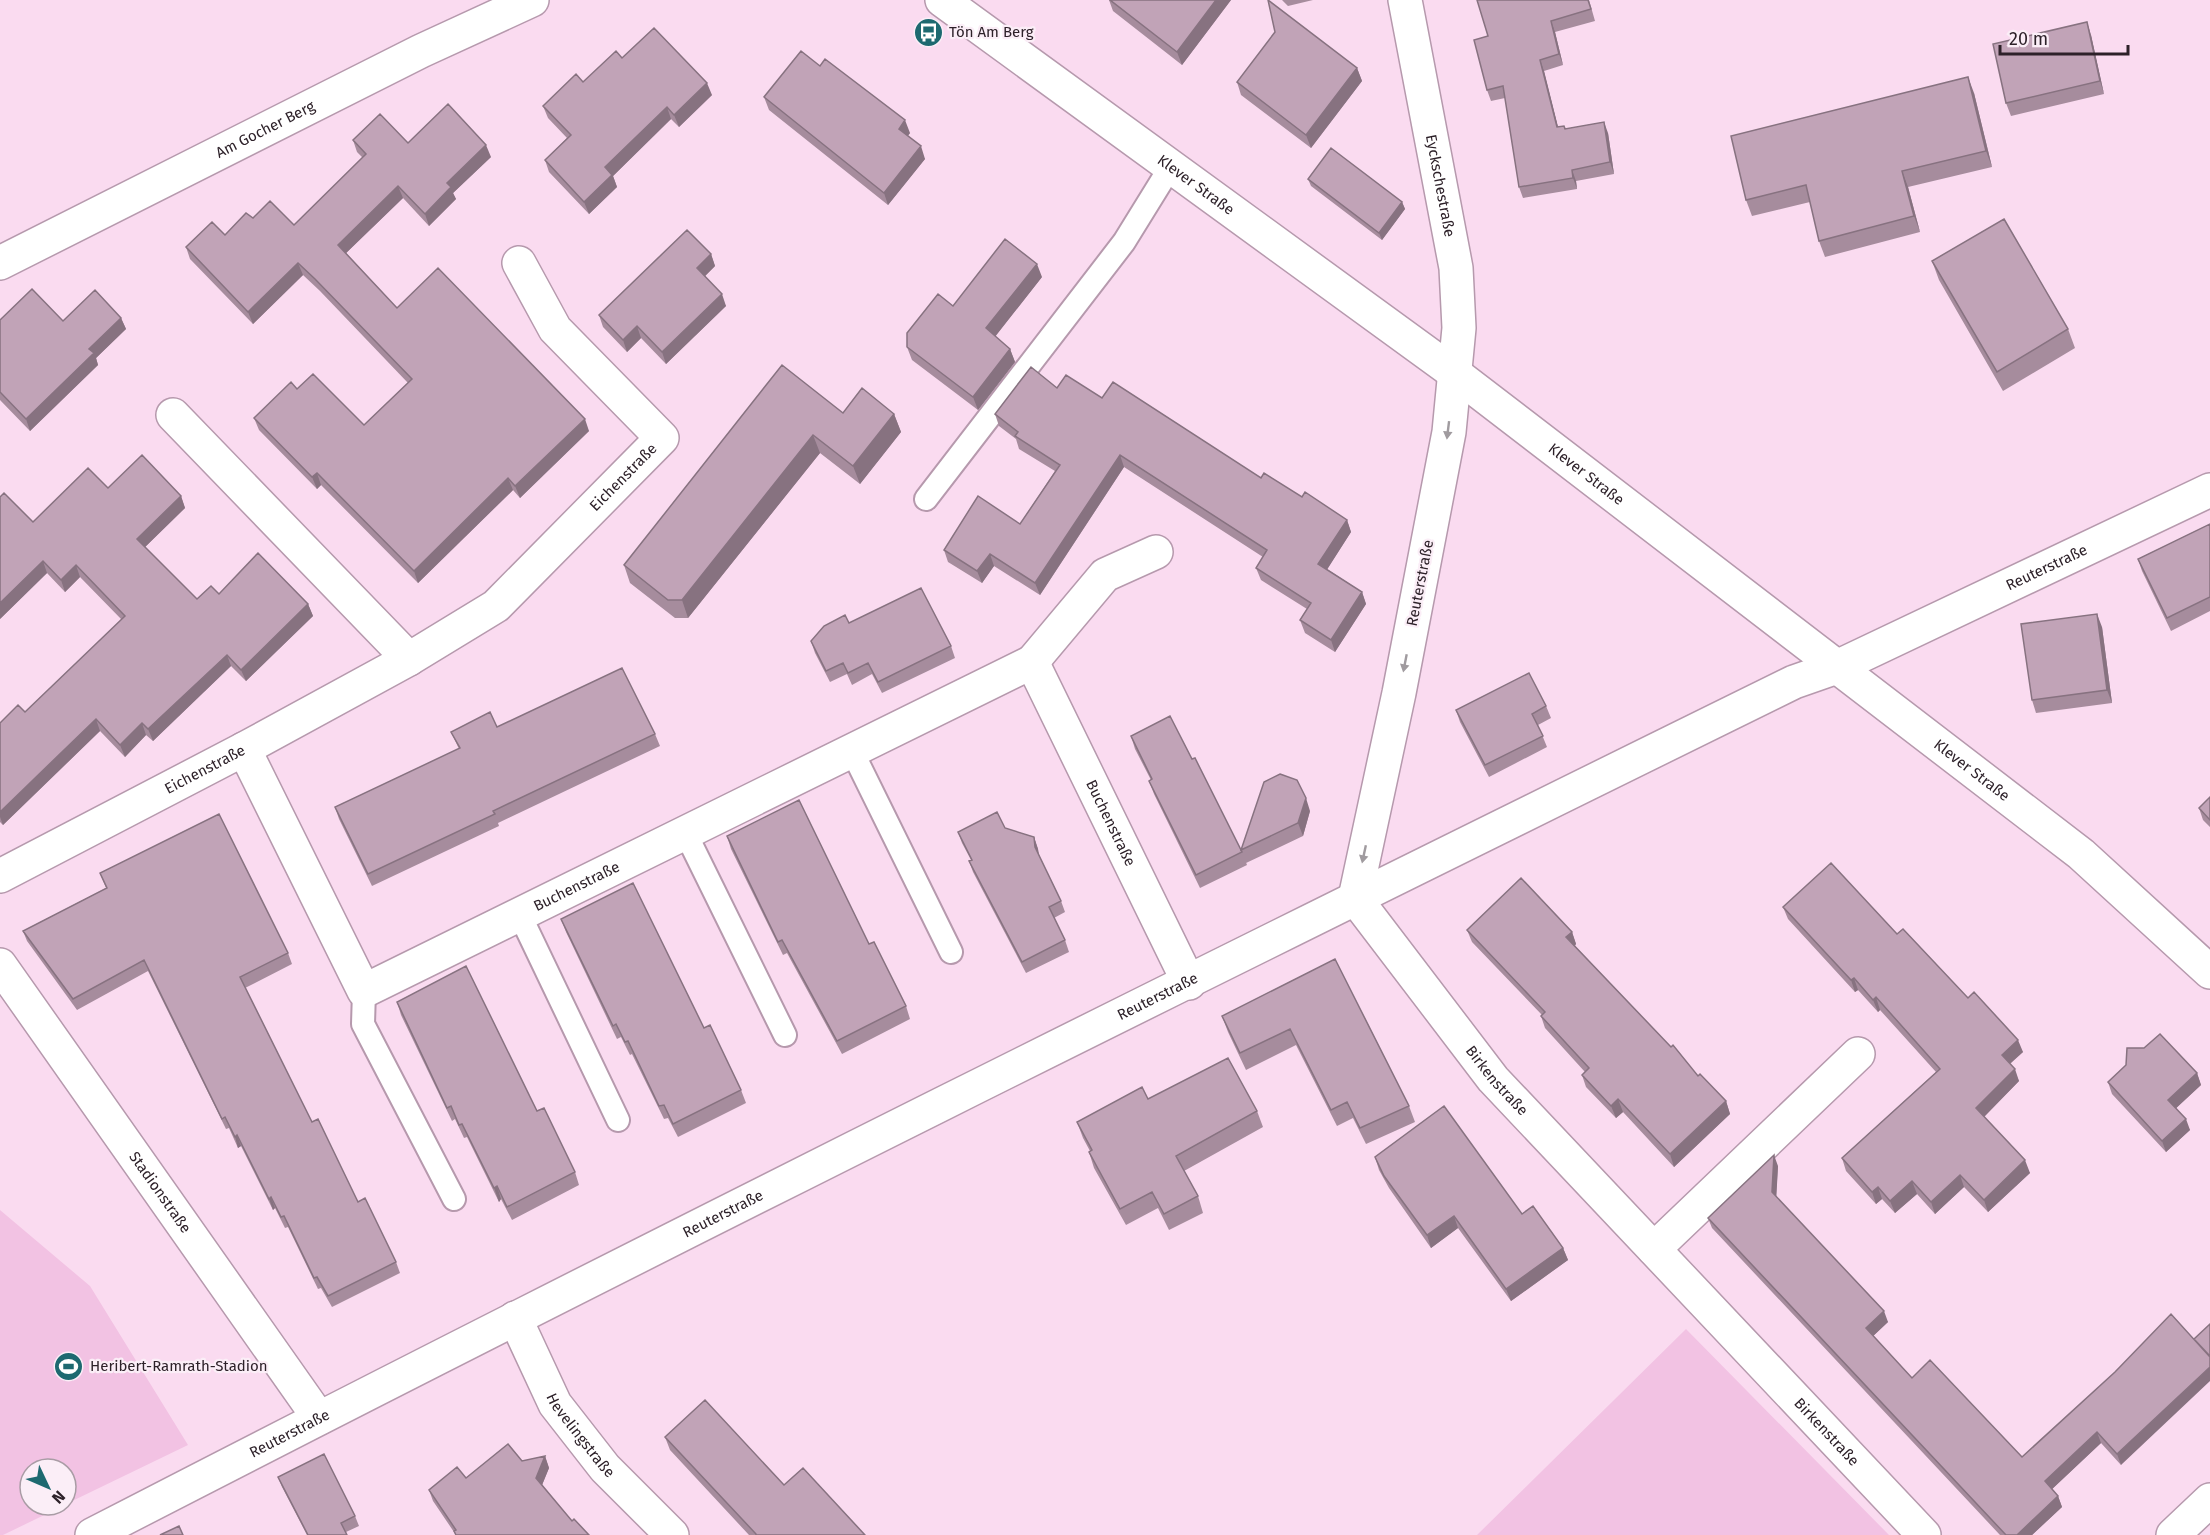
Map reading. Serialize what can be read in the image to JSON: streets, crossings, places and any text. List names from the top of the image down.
{
  "streets": {
    "street": [
      "Am Gocher Berg",
      "Klever Straße",
      "Eyckschestraße",
      "Eichenstraße",
      "Reuterstraße",
      "Buchenstraße",
      "Birkenstraße",
      "Stadionstraße",
      "Hevelingstraße"
    ]
  },
  "crossings": [
    ["Klever Straße", "Eyckschestraße"],
    ["Klever Straße", "Reuterstraße"],
    ["Eyckschestraße", "Reuterstraße"],
    ["Reuterstraße", "Buchenstraße"],
    ["Reuterstraße", "Birkenstraße"],
    ["Reuterstraße", "Stadionstraße"],
    ["Reuterstraße", "Hevelingstraße"]
  ],
  "places": {
    "bus stop": ["Tön Am Berg"],
    "sports": ["Heribert-Ramrath-Stadion"]
  },
  "scale_bar": "20 m",
  "north": "bottom right"
}
